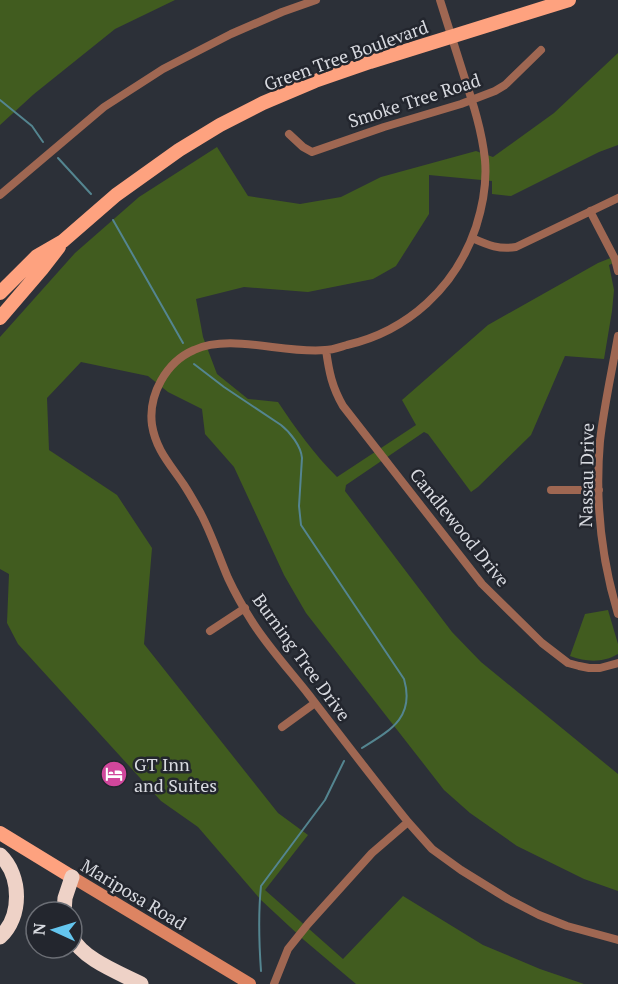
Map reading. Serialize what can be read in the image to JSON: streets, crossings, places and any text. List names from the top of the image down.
{
  "streets": {
    "main road": ["Green Tree Boulevard", "Mariposa Road"],
    "street": [
      "Smoke Tree Road",
      "Nassau Drive",
      "Candlewood Drive",
      "Burning Tree Drive"
    ]
  },
  "crossings": [
    ["Green Tree Boulevard", "Burning Tree Drive"],
    ["Smoke Tree Road", "Burning Tree Drive"],
    ["Candlewood Drive", "Burning Tree Drive"]
  ],
  "places": {
    "hotel": ["GT Inn and Suites"]
  },
  "north": "left"
}
